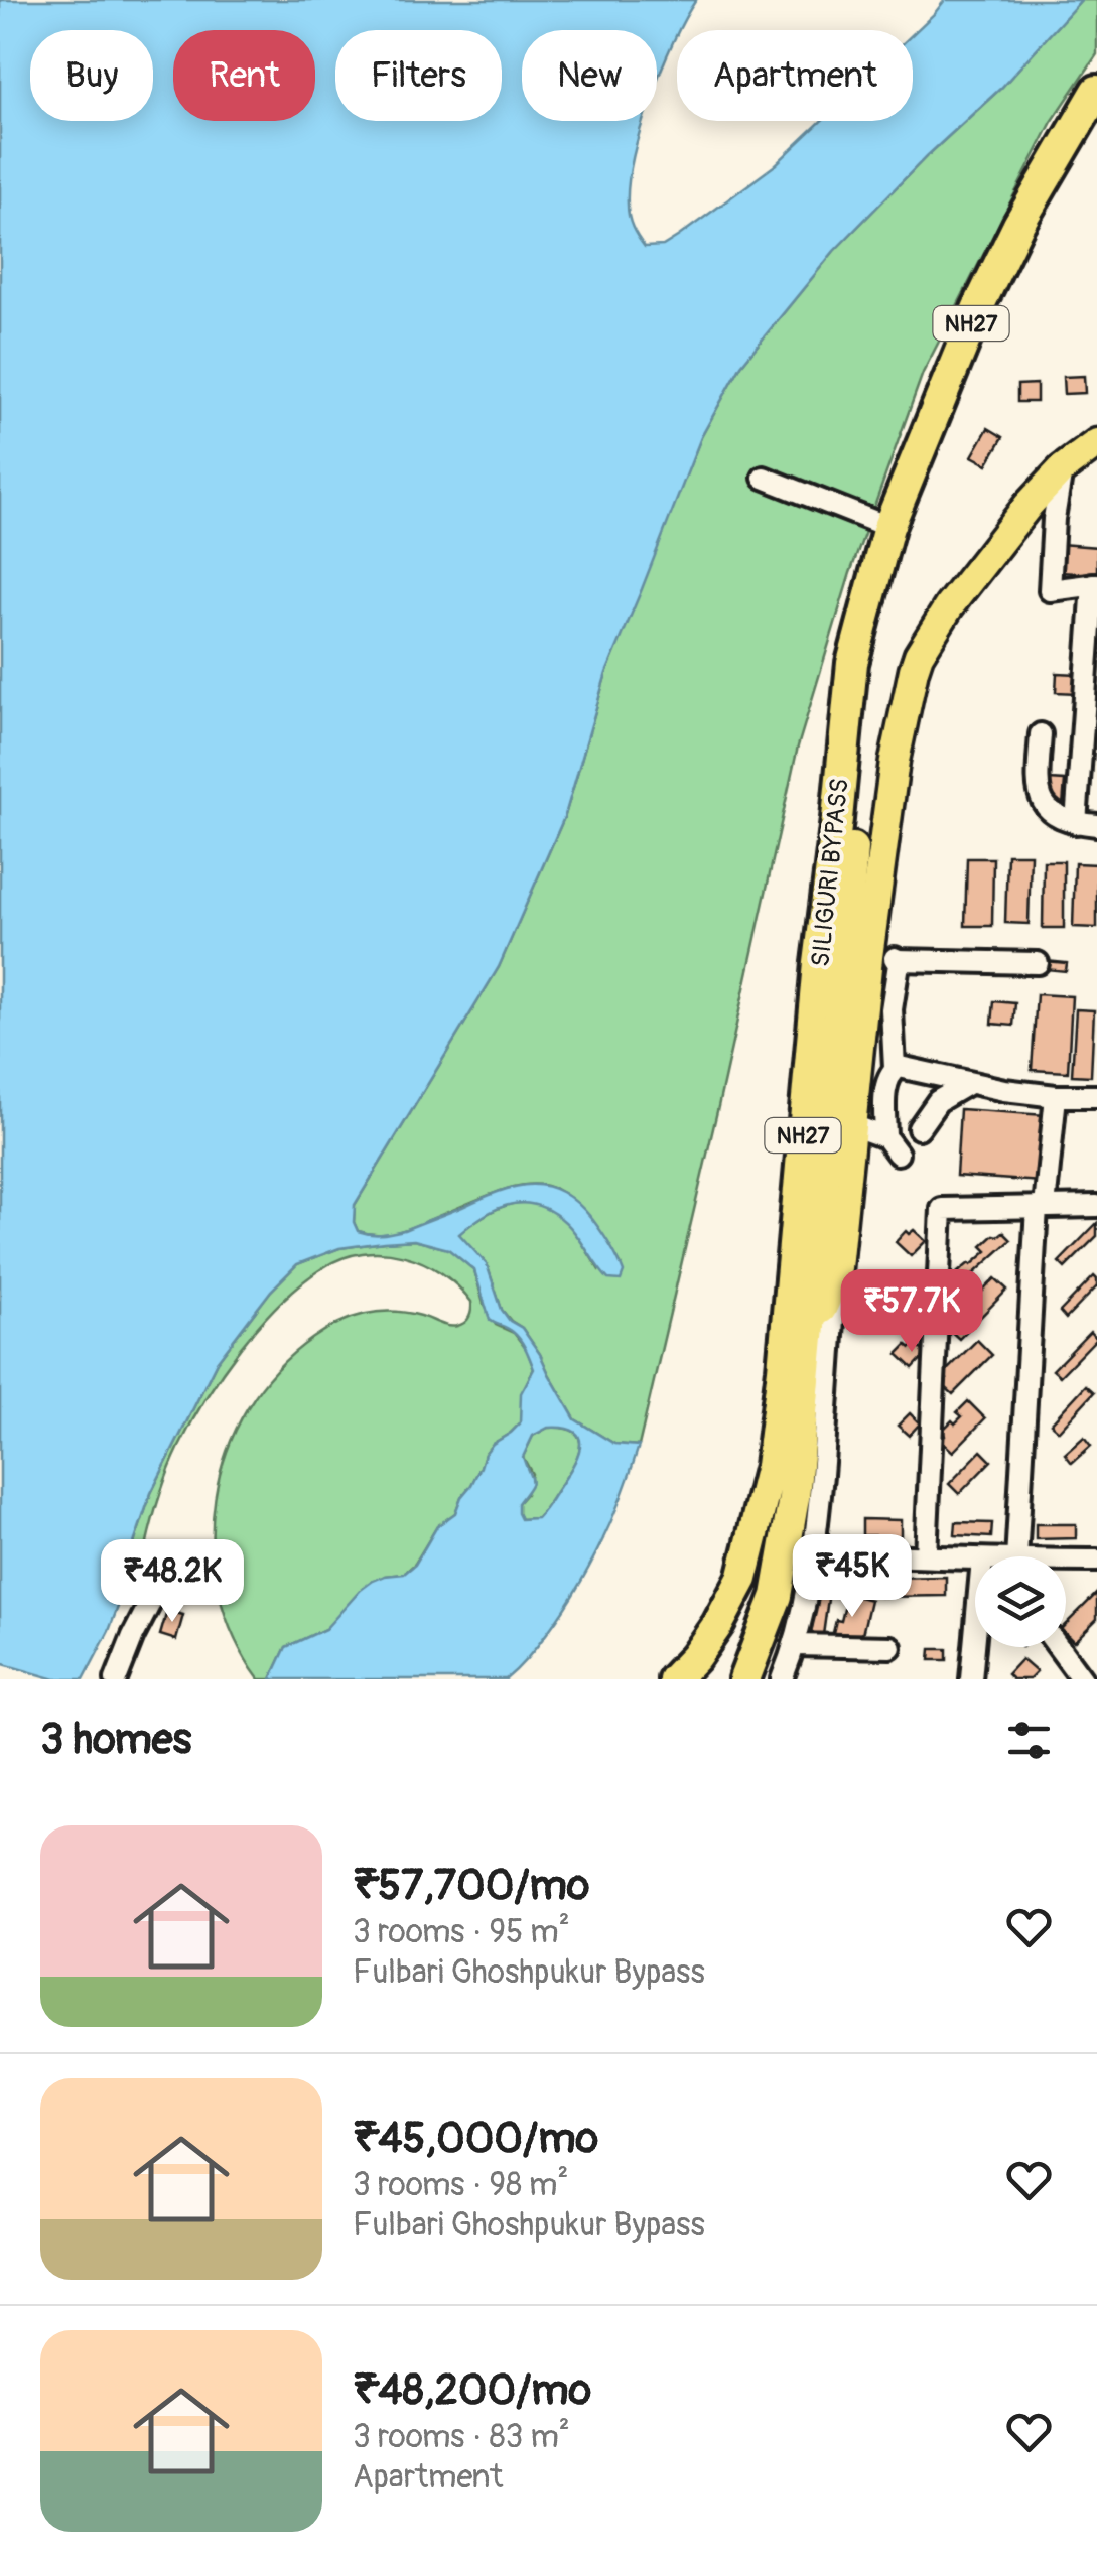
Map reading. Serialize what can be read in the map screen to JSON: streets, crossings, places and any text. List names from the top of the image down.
{
  "streets": {
    "highway": ["NH27", "SILIGURI BYPASS"]
  },
  "crossings": [
    ["NH27", "SILIGURI BYPASS"]
  ],
  "page": {
    "chip": [
      "Buy",
      "Rent",
      "Filters",
      "New",
      "Apartment"
    ],
    "price": ["₹57.7K", "₹45K", "₹48.2K"],
    "heading": "3 homes",
    "list": [
      {
        "name": "₹57,700/mo",
        "note": "3 rooms · 95 m² · Fulbari Ghoshpukur Bypass"
      },
      {
        "name": "₹45,000/mo",
        "note": "3 rooms · 98 m² · Fulbari Ghoshpukur Bypass"
      },
      {
        "name": "₹48,200/mo",
        "note": "3 rooms · 83 m² · Apartment"
      }
    ]
  }
}
